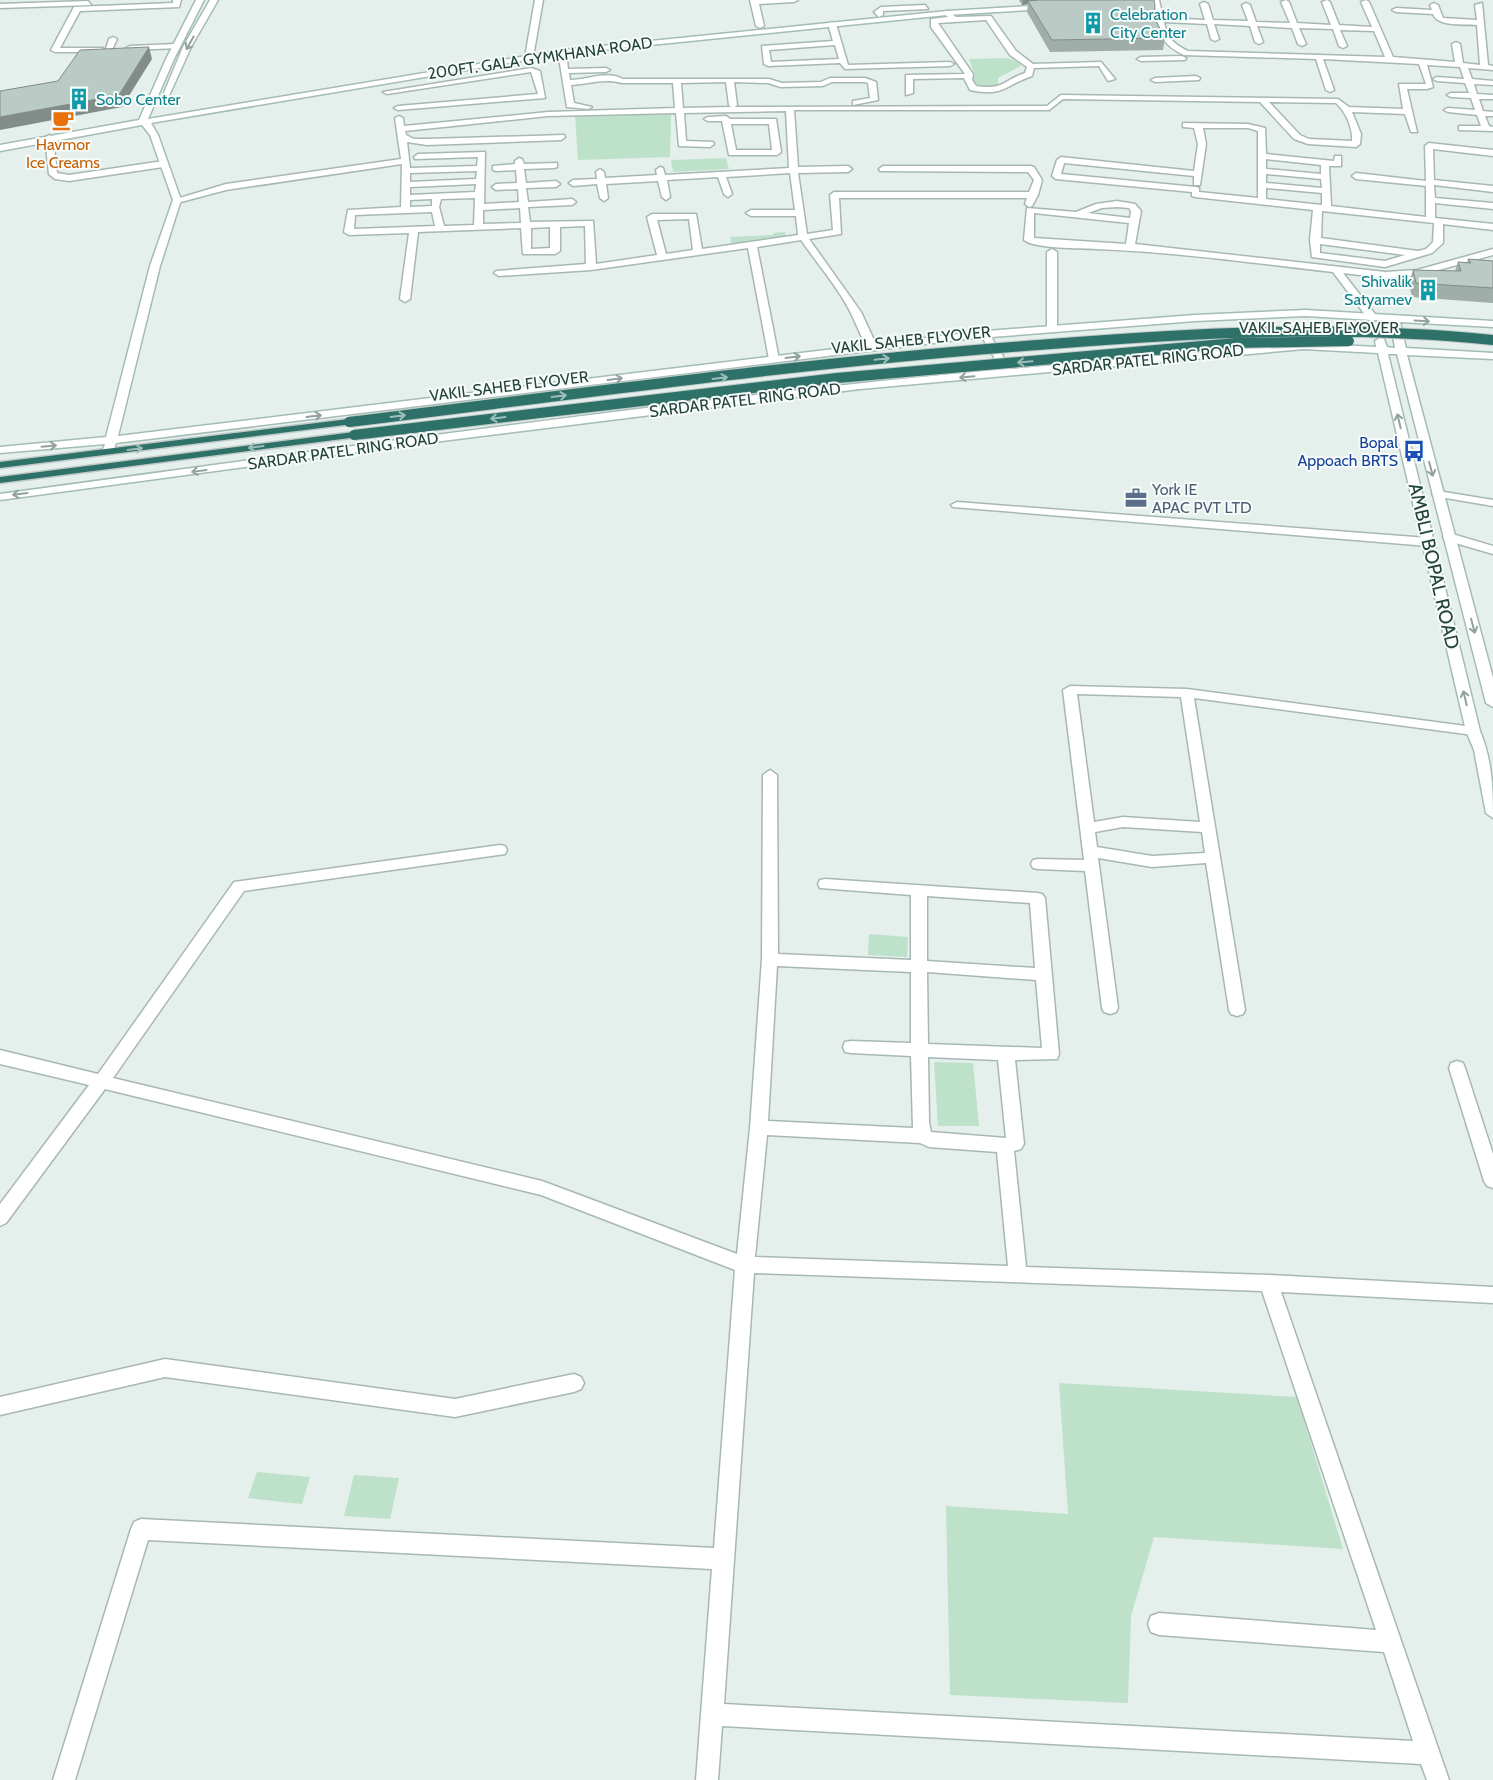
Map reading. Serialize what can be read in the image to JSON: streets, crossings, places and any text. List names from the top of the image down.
{
  "streets": {
    "highway": ["VAKIL SAHEB FLYOVER", "SARDAR PATEL RING ROAD"],
    "street": ["200FT. GALA GYMKHANA ROAD", "AMBLI BOPAL ROAD"]
  },
  "crossings": [
    ["VAKIL SAHEB FLYOVER", "SARDAR PATEL RING ROAD"],
    ["SARDAR PATEL RING ROAD", "AMBLI BOPAL ROAD"]
  ],
  "places": {
    "building": ["Celebration City Center", "Sobo Center", "Shivalik Satyamev"],
    "cafe": ["Havmor Ice Creams"],
    "bus stop": ["Bopal Appoach BRTS"],
    "office": ["York IE APAC PVT LTD"]
  }
}
